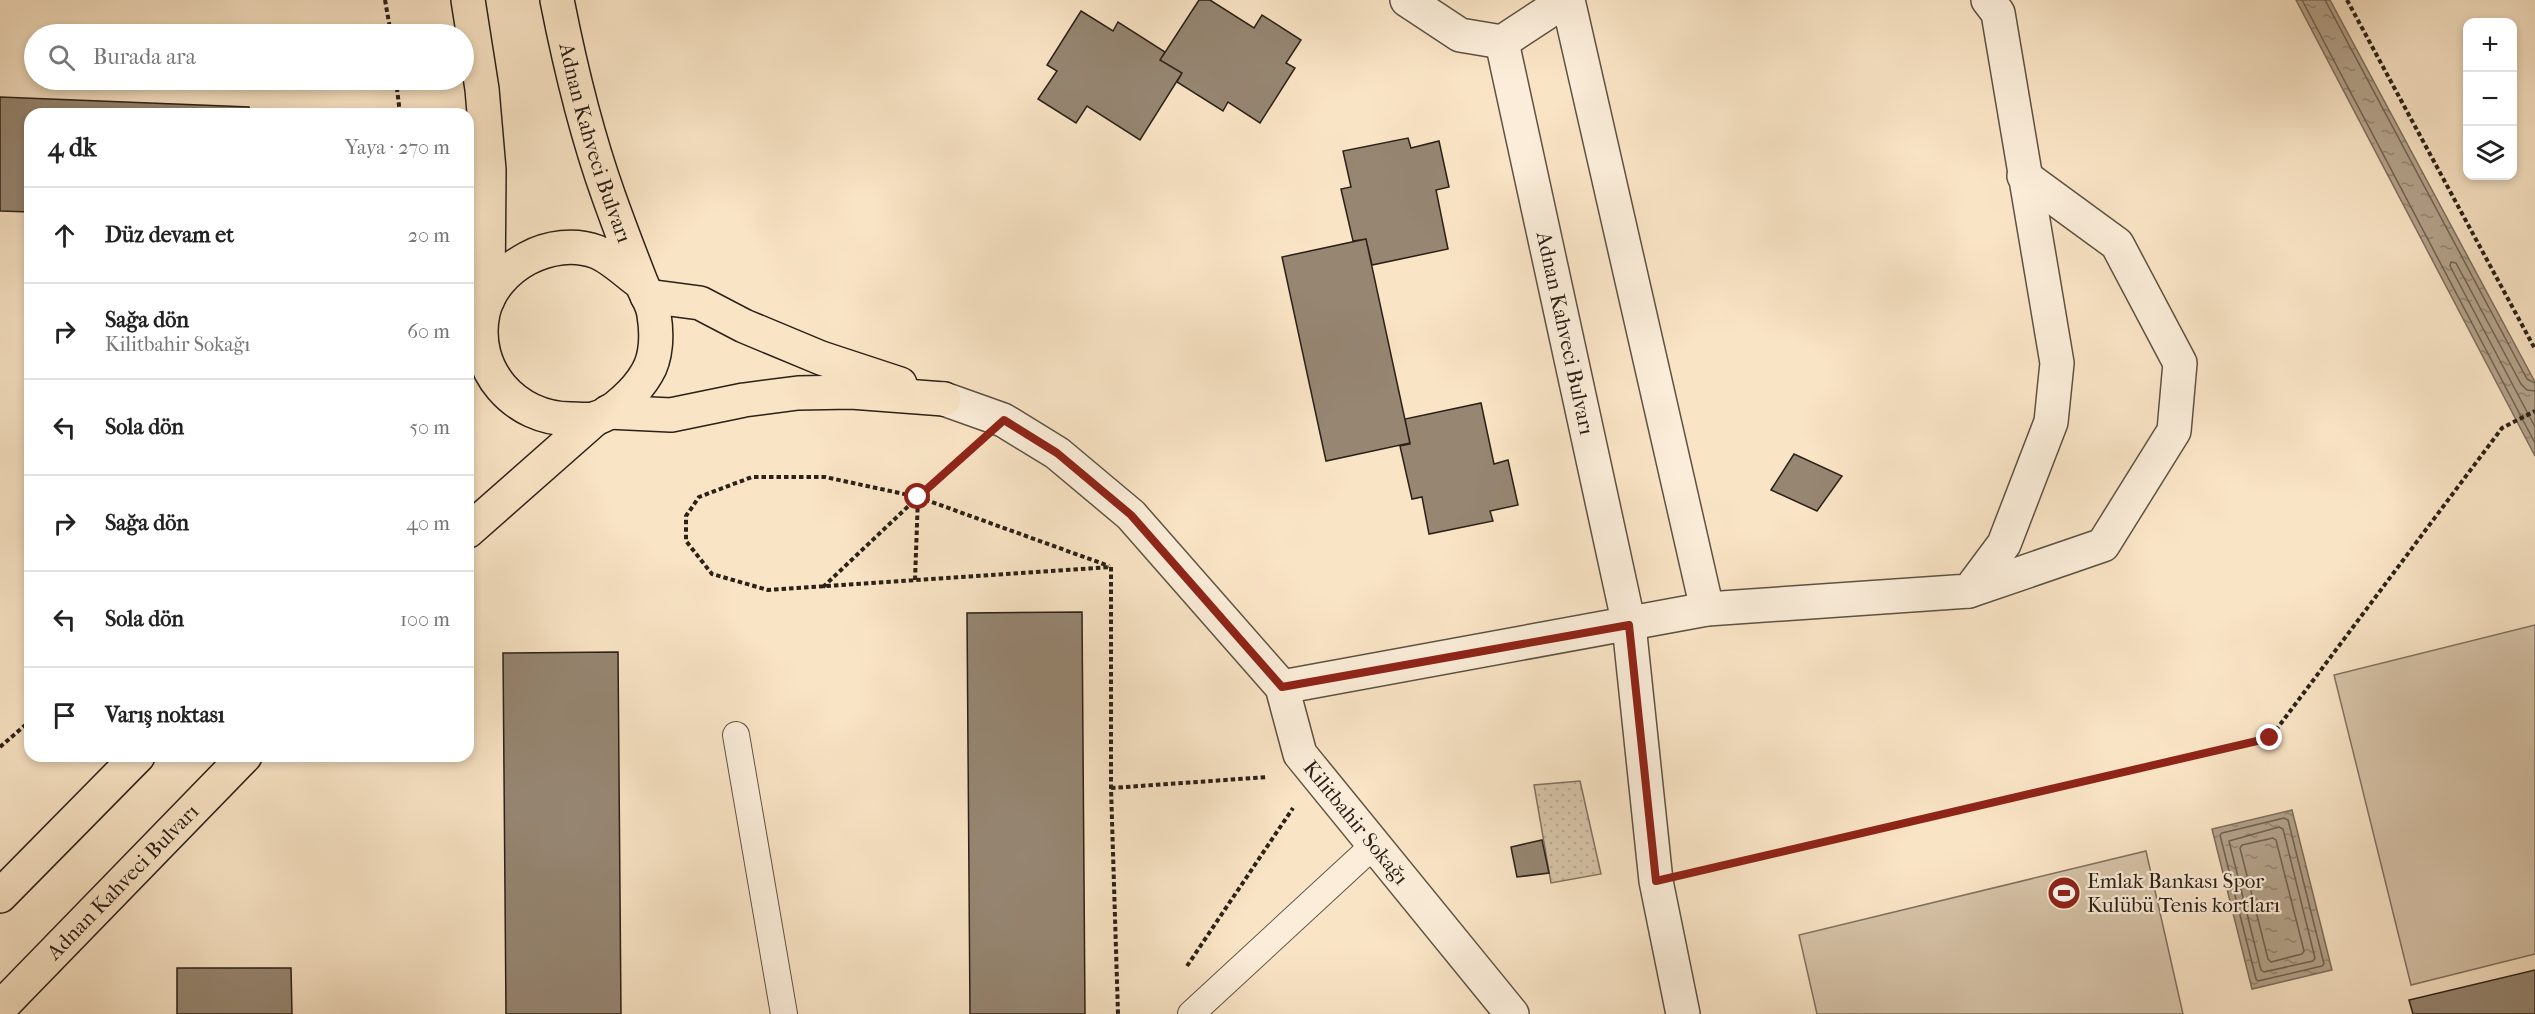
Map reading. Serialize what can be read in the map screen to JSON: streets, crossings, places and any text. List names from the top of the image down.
{
  "streets": {
    "main road": ["Adnan Kahveci Bulvarı"],
    "street": ["Kilitbahir Sokağı"]
  },
  "places": {
    "sports": ["Emlak Bankası Spor Kulübü Tenis kortları"]
  },
  "page": {
    "map_buttons": ["+", "−"],
    "search": "Burada ara",
    "heading": ["4 dk", "Yaya · 270 m"],
    "list": [
      ["Düz devam et", "20 m"],
      ["Sağa dön", "Kilitbahir Sokağı", "60 m"],
      ["Sola dön", "50 m"],
      ["Sağa dön", "40 m"],
      ["Sola dön", "100 m"],
      "Varış noktası"
    ]
  }
}
